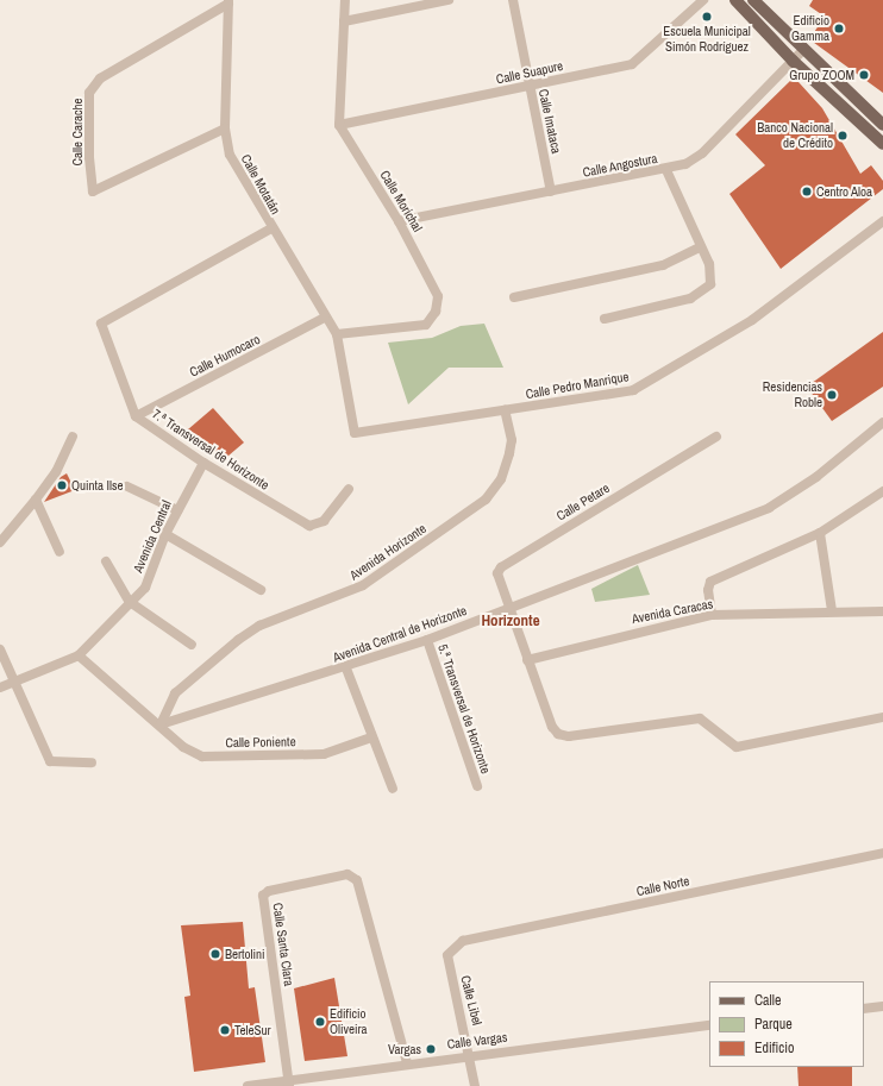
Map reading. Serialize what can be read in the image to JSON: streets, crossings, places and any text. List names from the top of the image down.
{
  "streets": {
    "street": [
      "Calle Suapure",
      "Calle Imataca",
      "Calle Carache",
      "Calle Angostura",
      "Calle Motatán",
      "Calle Morichal",
      "Calle Humocaro",
      "Calle Pedro Manrique",
      "7.ª Transversal de Horizonte",
      "Calle Petare",
      "Avenida Central",
      "Avenida Horizonte",
      "Avenida Caracas",
      "Avenida Central de Horizonte",
      "5.ª Transversal de Horizonte",
      "Calle Poniente",
      "Calle Norte",
      "Calle Santa Clara",
      "Calle Libel",
      "Calle Vargas"
    ]
  },
  "crossings": [
    ["Calle Suapure", "Calle Imataca"],
    ["Calle Suapure", "Calle Morichal"],
    ["Calle Imataca", "Calle Angostura"],
    ["Calle Carache", "Calle Motatán"],
    ["Calle Angostura", "Calle Morichal"],
    ["Calle Motatán", "Calle Morichal"],
    ["Calle Motatán", "Calle Humocaro"],
    ["Calle Motatán", "Calle Pedro Manrique"],
    ["Calle Motatán", "7.ª Transversal de Horizonte"],
    ["Calle Morichal", "Calle Pedro Manrique"],
    ["Calle Humocaro", "7.ª Transversal de Horizonte"],
    ["Calle Pedro Manrique", "Avenida Horizonte"],
    ["7.ª Transversal de Horizonte", "Avenida Central"],
    ["Calle Petare", "Avenida Caracas"],
    ["Calle Petare", "Avenida Central de Horizonte"],
    ["Avenida Horizonte", "Avenida Central de Horizonte"],
    ["Avenida Horizonte", "Calle Poniente"],
    ["Avenida Central de Horizonte", "5.ª Transversal de Horizonte"],
    ["Avenida Central de Horizonte", "Calle Poniente"],
    ["Calle Norte", "Calle Libel"],
    ["Calle Santa Clara", "Calle Vargas"],
    ["Calle Libel", "Calle Vargas"]
  ],
  "districts": ["Horizonte"],
  "places": [
    "Escuela Municipal Simón Rodríguez",
    "Edificio Gamma",
    "Grupo ZOOM",
    "Banco Nacional de Crédito",
    "Centro Aloa",
    "Residencias Roble",
    "Quinta Ilse",
    "Bertolini",
    "Edificio Oliveira",
    "TeleSur",
    "Vargas"
  ],
  "legend": ["Calle", "Parque", "Edificio"]
}
